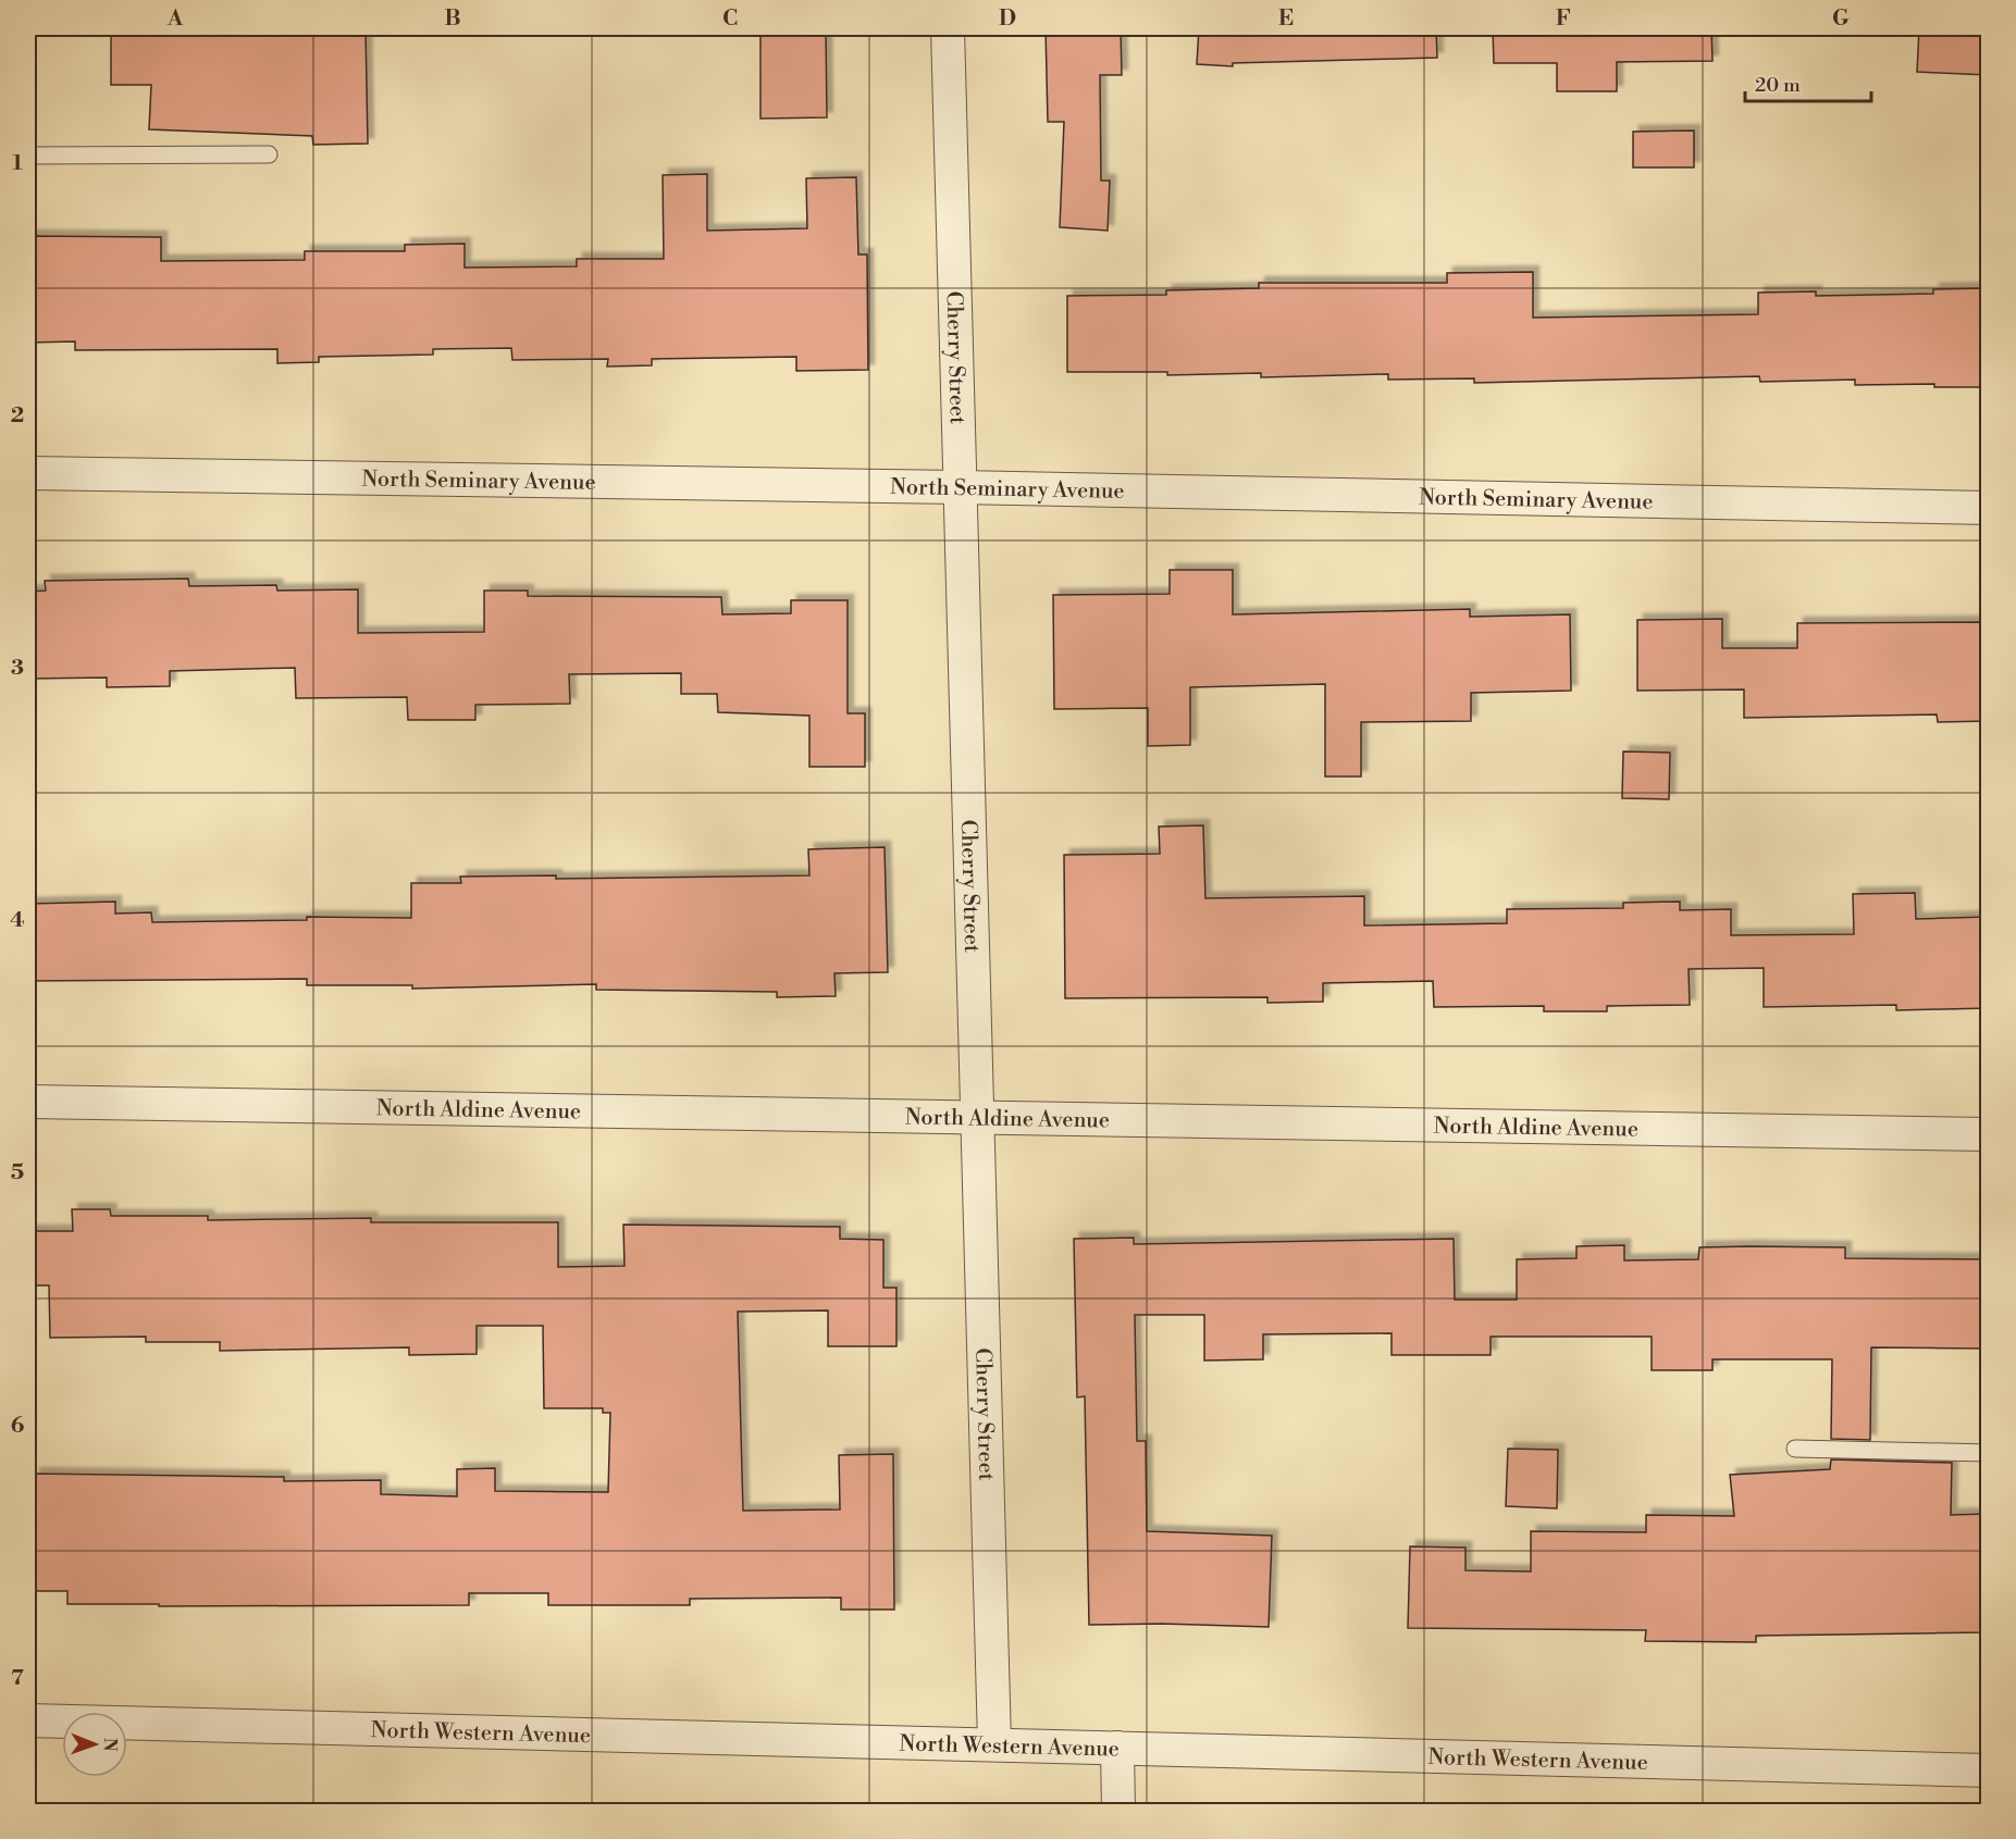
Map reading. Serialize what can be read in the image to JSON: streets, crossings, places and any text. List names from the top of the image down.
{
  "streets": {
    "street": [
      "Cherry Street",
      "North Seminary Avenue",
      "North Aldine Avenue",
      "North Western Avenue"
    ]
  },
  "crossings": [
    ["Cherry Street", "North Seminary Avenue"],
    ["Cherry Street", "North Aldine Avenue"],
    ["Cherry Street", "North Western Avenue"]
  ],
  "scale_bar": "20 m",
  "north": "right",
  "grid": {
    "columns": [
      "A",
      "B",
      "C",
      "D",
      "E",
      "F",
      "G"
    ],
    "rows": [
      "1",
      "2",
      "3",
      "4",
      "5",
      "6",
      "7"
    ]
  }
}
